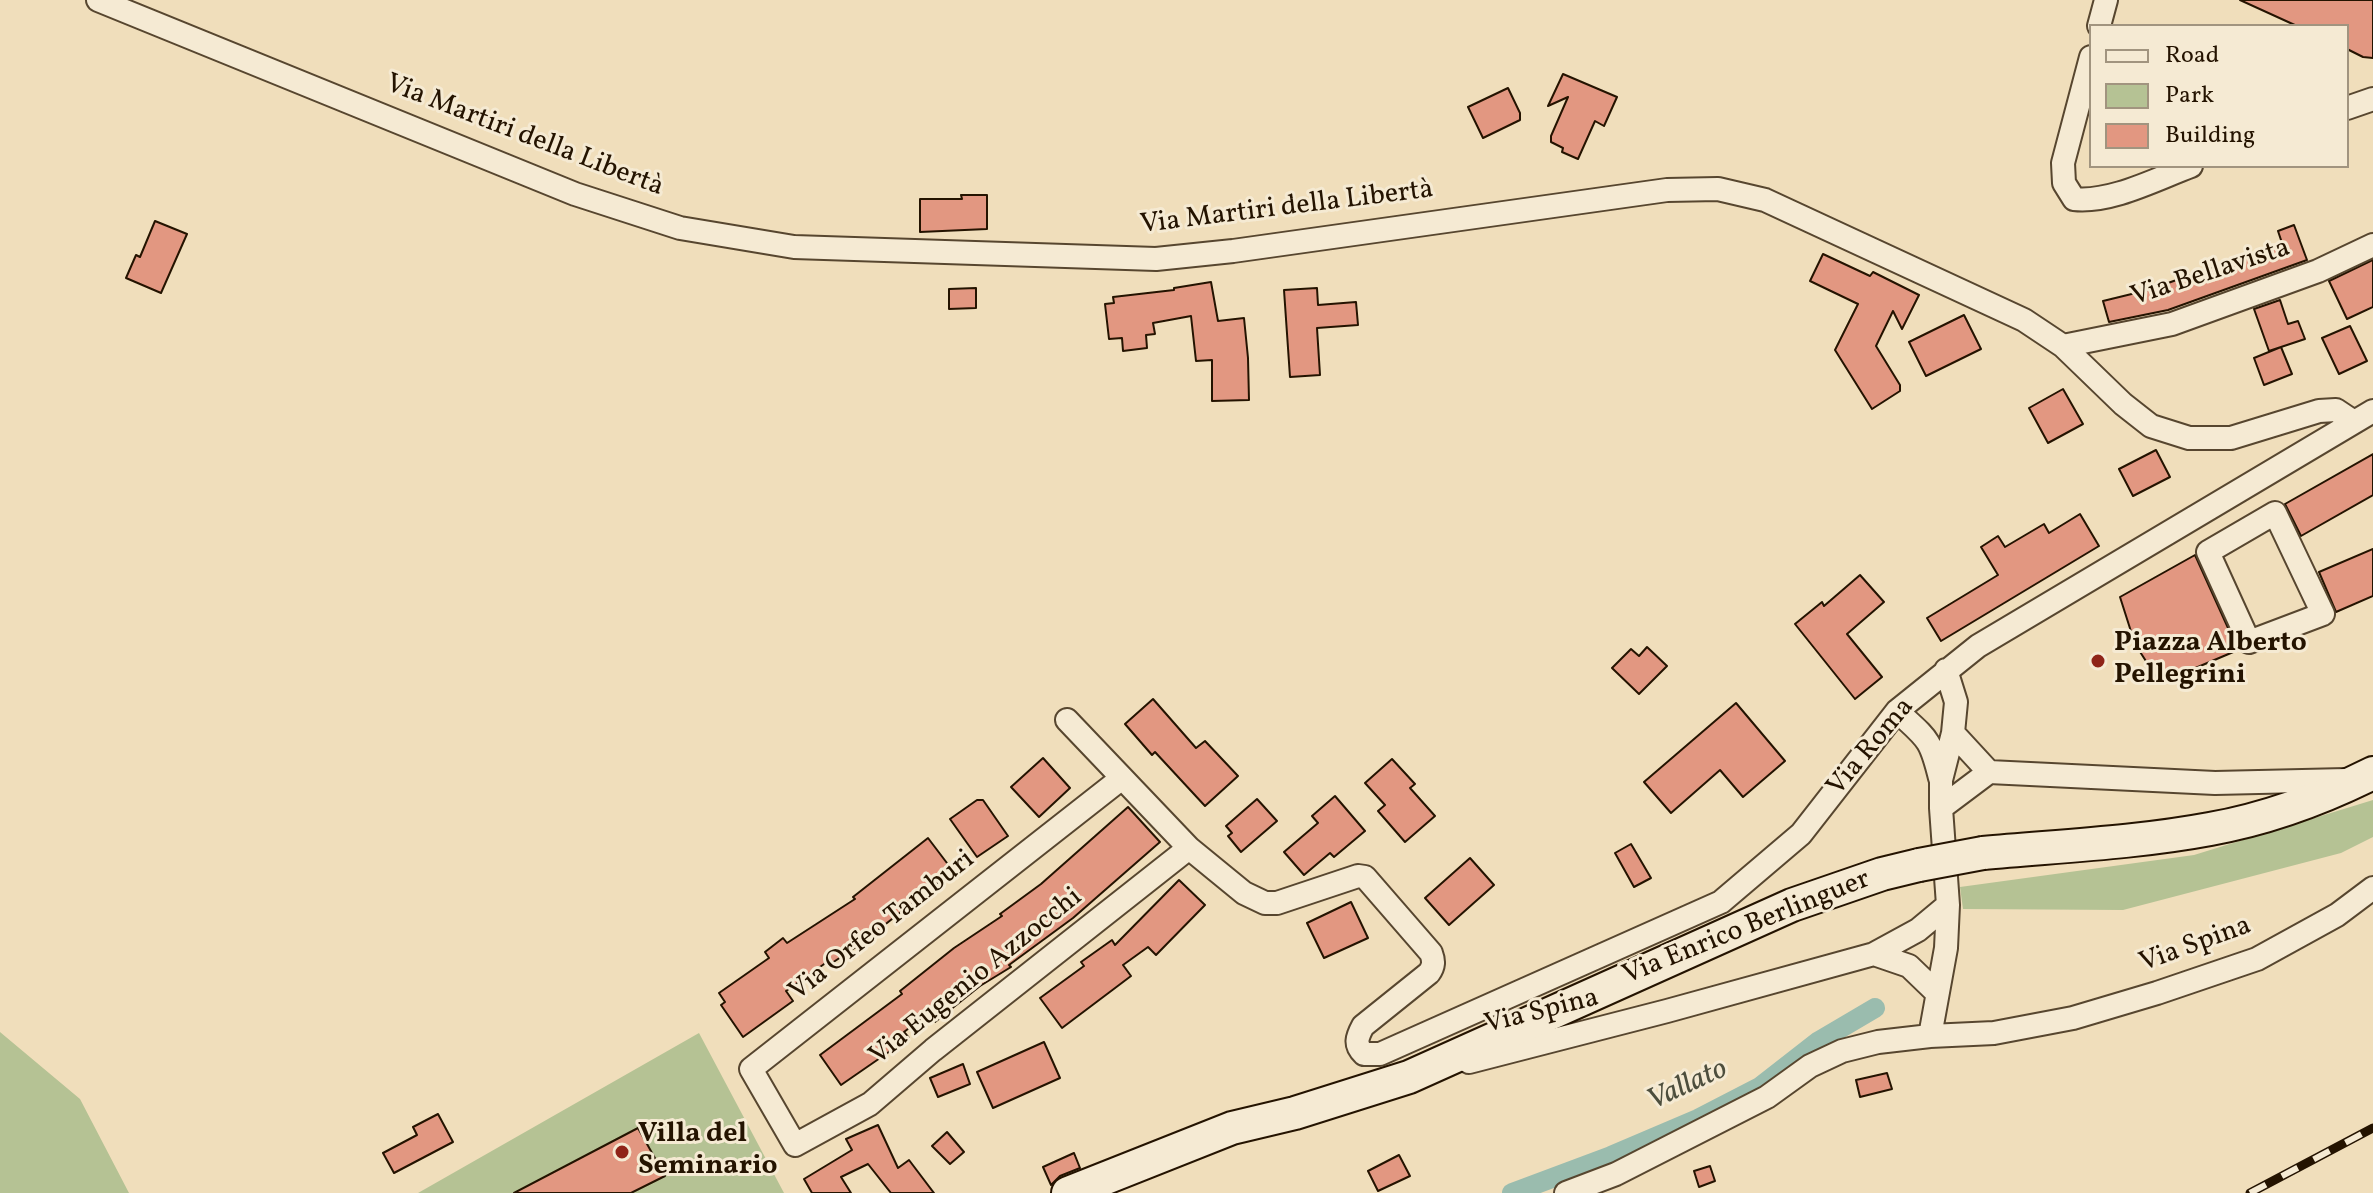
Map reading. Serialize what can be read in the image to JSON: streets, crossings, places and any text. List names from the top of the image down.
{
  "streets": {
    "main road": ["Via Enrico Berlinguer"],
    "street": [
      "Via Martiri della Libertà",
      "Via Bellavista",
      "Via Roma",
      "Via Orfeo Tamburi",
      "Via Spina",
      "Via Eugenio Azzocchi"
    ]
  },
  "crossings": [
    ["Via Martiri della Libertà", "Via Bellavista"],
    ["Via Martiri della Libertà", "Via Roma"],
    ["Via Roma", "Via Eugenio Azzocchi"],
    ["Via Orfeo Tamburi", "Via Eugenio Azzocchi"],
    ["Via Enrico Berlinguer", "Via Spina"]
  ],
  "water": ["Vallato"],
  "places": ["Piazza Alberto Pellegrini", "Villa del Seminario"],
  "legend": ["Road", "Park", "Building"]
}
